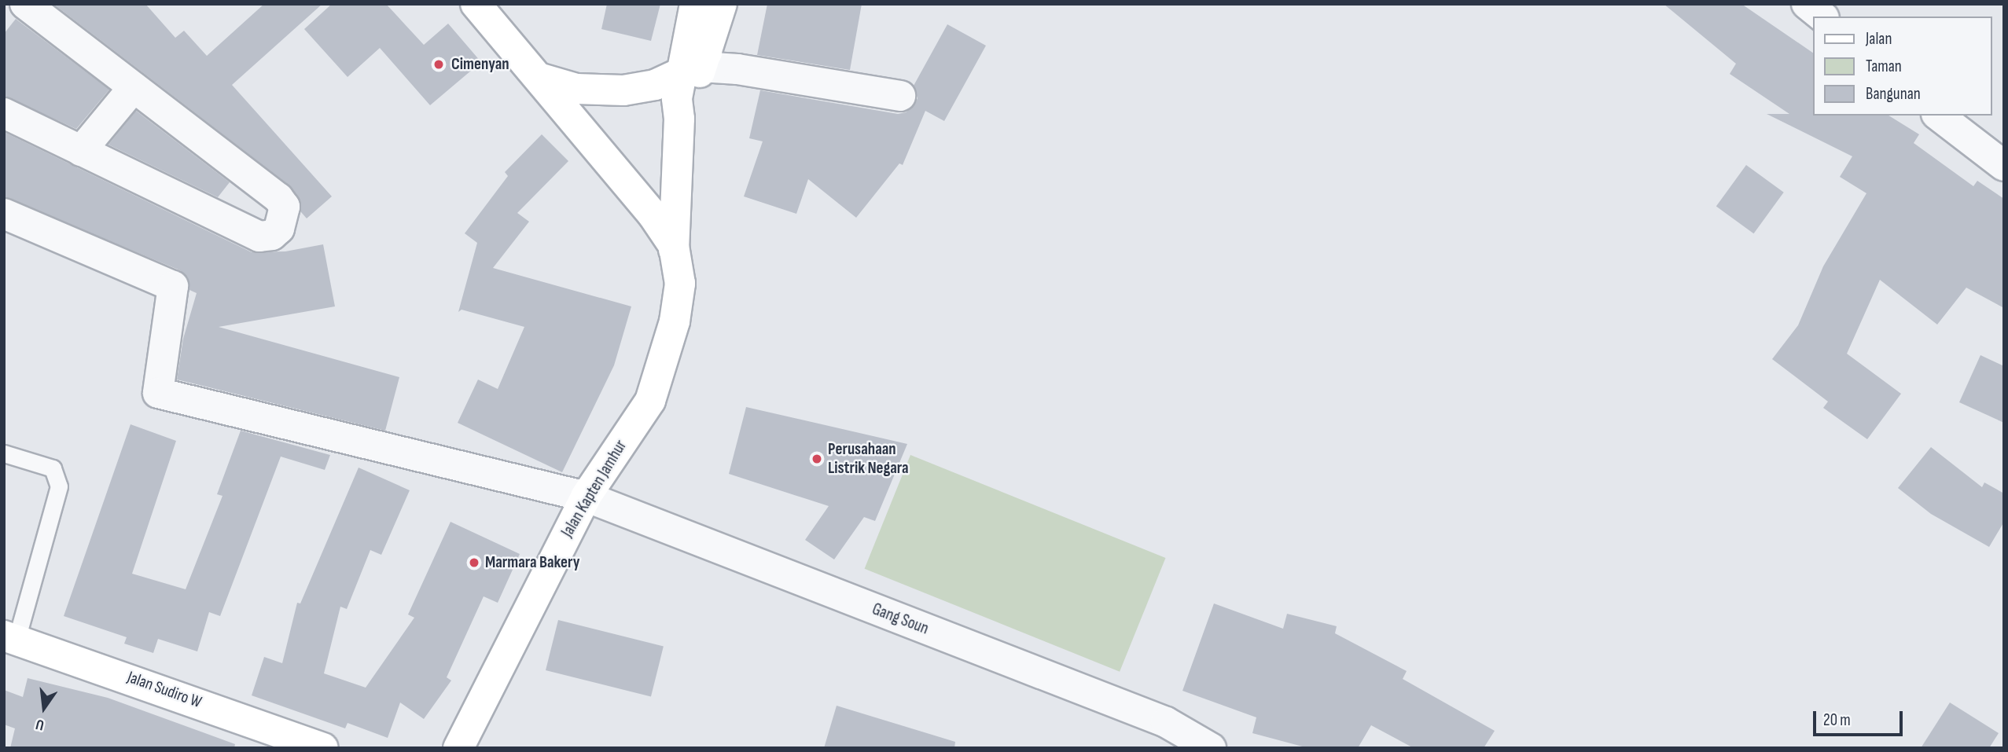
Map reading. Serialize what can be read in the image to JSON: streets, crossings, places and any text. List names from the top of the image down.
{
  "streets": {
    "main road": ["Jalan Kapten Jamhur", "Jalan Sudiro W"],
    "street": ["Gang Soun"]
  },
  "crossings": [
    ["Jalan Kapten Jamhur", "Gang Soun"]
  ],
  "places": ["Cimenyan", "Perusahaan Listrik Negara", "Marmara Bakery"],
  "legend": ["Jalan", "Taman", "Bangunan"],
  "scale_bar": "20 m",
  "north": "bottom"
}
